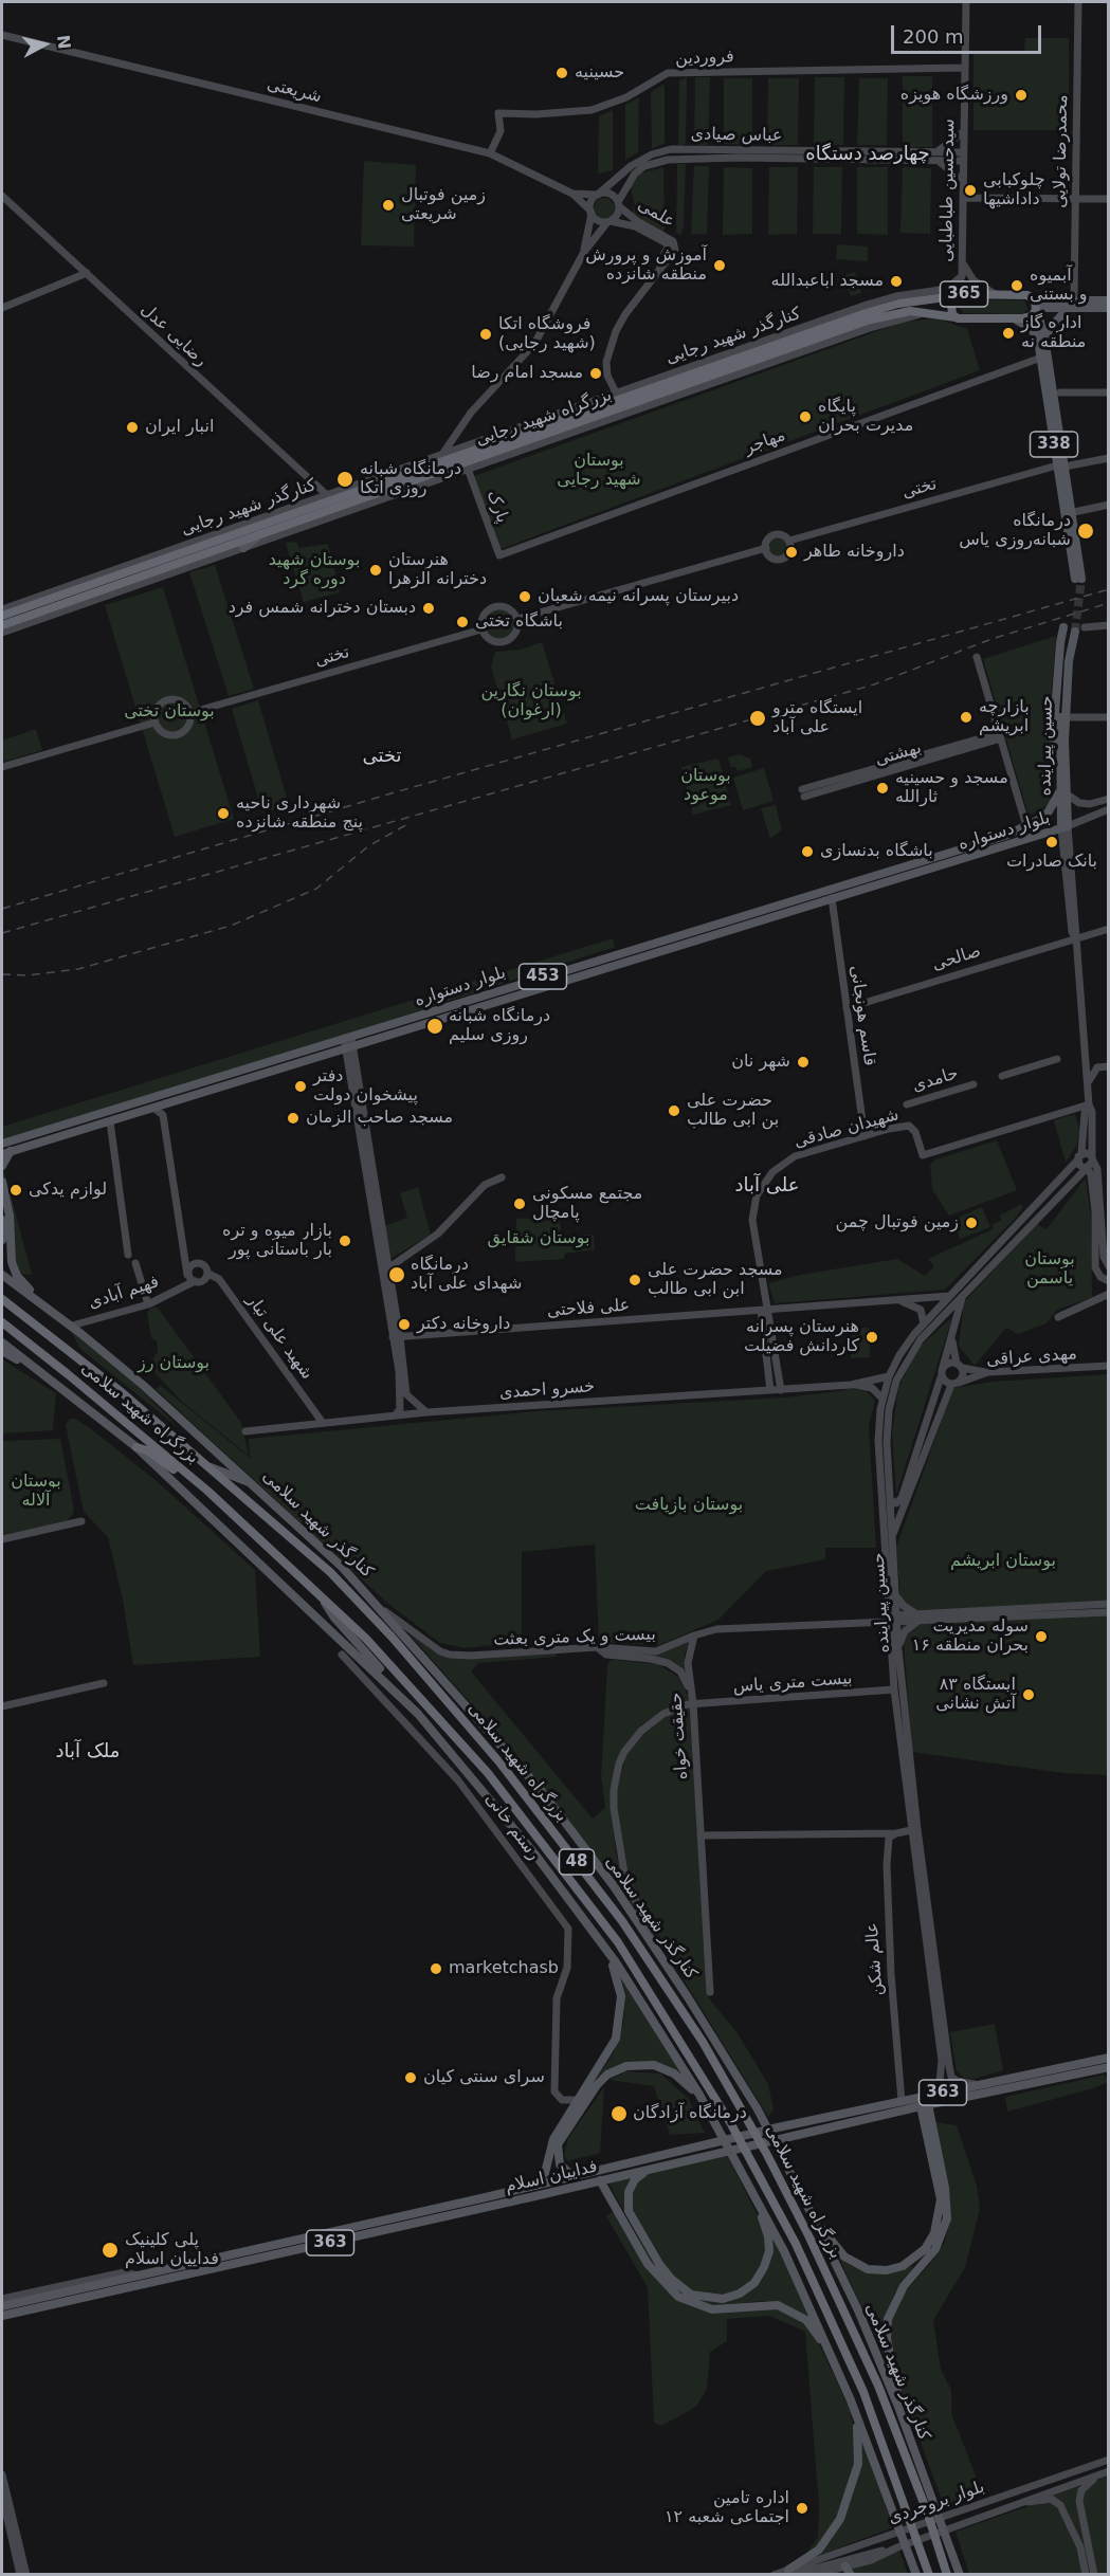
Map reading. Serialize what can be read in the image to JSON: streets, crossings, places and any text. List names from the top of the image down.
{
  "streets": {
    "highway": [
      "365",
      "بزرگراه شهید رجایی",
      "بزرگراه شهید سلامی",
      "48"
    ],
    "main road": [
      "338",
      "حسین پیراینده",
      "بلوار دستواره",
      "453",
      "کنارگذر شهید سلامی",
      "363",
      "فداییان اسلام"
    ],
    "street": [
      "فروردین",
      "شریعتی",
      "عباس صیادی",
      "محمدرضا تولایی",
      "سیدحسین طباطبایی",
      "علمی",
      "رضایی عدل",
      "کنارگذر شهید رجایی",
      "مهاجر",
      "تختی",
      "پارک",
      "بهشتی",
      "صالحی",
      "قاسم هونجانی",
      "حامدی",
      "شهیدان صادقی",
      "فهیم آبادی",
      "علی فلاحتی",
      "شهید علی تبار",
      "مهدی عراقی",
      "خسرو احمدی",
      "بیست و یک متری بعثت",
      "بیست متری یاس",
      "حقیقت خواه",
      "رستم خانی",
      "عالم شکن",
      "بلوار بروجردی"
    ]
  },
  "crossings": [
    ["فروردین", "شریعتی"],
    ["فروردین", "سیدحسین طباطبایی"],
    ["شریعتی", "عباس صیادی"],
    ["شریعتی", "علمی"],
    ["عباس صیادی", "سیدحسین طباطبایی"],
    ["عباس صیادی", "علمی"],
    ["محمدرضا تولایی", "365"],
    ["علمی", "کنارگذر شهید رجایی"],
    ["365", "بزرگراه شهید رجایی"],
    ["365", "338"],
    ["رضایی عدل", "کنارگذر شهید رجایی"],
    ["کنارگذر شهید رجایی", "بزرگراه شهید رجایی"],
    ["کنارگذر شهید رجایی", "پارک"],
    ["مهاجر", "338"],
    ["مهاجر", "پارک"],
    ["338", "تختی"],
    ["حسین پیراینده", "بلوار دستواره"],
    ["حسین پیراینده", "صالحی"],
    ["حسین پیراینده", "شهیدان صادقی"],
    ["حسین پیراینده", "علی فلاحتی"],
    ["حسین پیراینده", "خسرو احمدی"],
    ["حسین پیراینده", "بیست و یک متری بعثت"],
    ["حسین پیراینده", "بیست متری یاس"],
    ["بلوار دستواره", "قاسم هونجانی"],
    ["صالحی", "قاسم هونجانی"],
    ["قاسم هونجانی", "شهیدان صادقی"],
    ["شهیدان صادقی", "علی فلاحتی"],
    ["فهیم آبادی", "شهید علی تبار"],
    ["فهیم آبادی", "کنارگذر شهید سلامی"],
    ["شهید علی تبار", "خسرو احمدی"],
    ["کنارگذر شهید سلامی", "بیست و یک متری بعثت"],
    ["کنارگذر شهید سلامی", "بیست متری یاس"],
    ["بیست و یک متری بعثت", "حقیقت خواه"],
    ["بیست متری یاس", "حقیقت خواه"],
    ["عالم شکن", "فداییان اسلام"]
  ],
  "districts": [
    "چهارصد دستگاه",
    "تختی",
    "علی آباد",
    "ملک آباد"
  ],
  "parks": [
    "بوستان شهید رجایی",
    "بوستان شهید دوره گرد",
    "بوستان نگارین (ارغوان)",
    "بوستان تختی",
    "بوستان موعود",
    "بوستان شقایق",
    "بوستان یاسمن",
    "بوستان رز",
    "بوستان آلاله",
    "بوستان بازیافت",
    "بوستان ابریشم"
  ],
  "places": [
    "حسینیه",
    "ورزشگاه هویزه",
    "چلوکبابی داداشیها",
    "زمین فوتبال شریعتی",
    "آموزش و پرورش منطقه شانزده",
    "مسجد اباعبدالله",
    "آبمیوه و بستنی",
    "اداره گاز منطقه نه",
    "فروشگاه اتکا (شهید رجایی)",
    "مسجد امام رضا",
    "پایگاه مدیرت بحران",
    "انبار ایران",
    "درمانگاه شبانه روزی اتکا",
    "درمانگاه شبانه‌روزی یاس",
    "داروخانه طاهر",
    "هنرستان دخترانه الزهرا",
    "دبیرستان پسرانه نیمه شعبان",
    "دبستان دخترانه شمس فرد",
    "باشگاه تختی",
    "بازارچه ابریشم",
    "ایستگاه مترو علی آباد",
    "مسجد و حسینیه ثارالله",
    "شهرداری ناحیه پنج منطقه شانزده",
    "بانک صادرات",
    "باشگاه بدنسازی",
    "درمانگاه شبانه روزی سلیم",
    "شهر نان",
    "دفتر پیشخوان دولت",
    "حضرت علی بن ابی طالب",
    "مسجد صاحب الزمان",
    "لوازم یدکی",
    "مجتمع مسکونی پامچال",
    "زمین فوتبال چمن",
    "بازار میوه و تره بار باستانی پور",
    "درمانگاه شهدای علی آباد",
    "مسجد حضرت علی ابن ابی طالب",
    "داروخانه دکتر",
    "هنرستان پسرانه کاردانش فضیلت",
    "سوله مدیریت بحران منطقه ۱۶",
    "ایستگاه ۸۳ آتش نشانی",
    "marketchasb",
    "سرای سنتی کیان",
    "درمانگاه آزادگان",
    "پلی کلینیک فداییان اسلام",
    "اداره تامین اجتماعی شعبه ۱۲"
  ],
  "scale_bar": "200 m",
  "north": "right"
}
